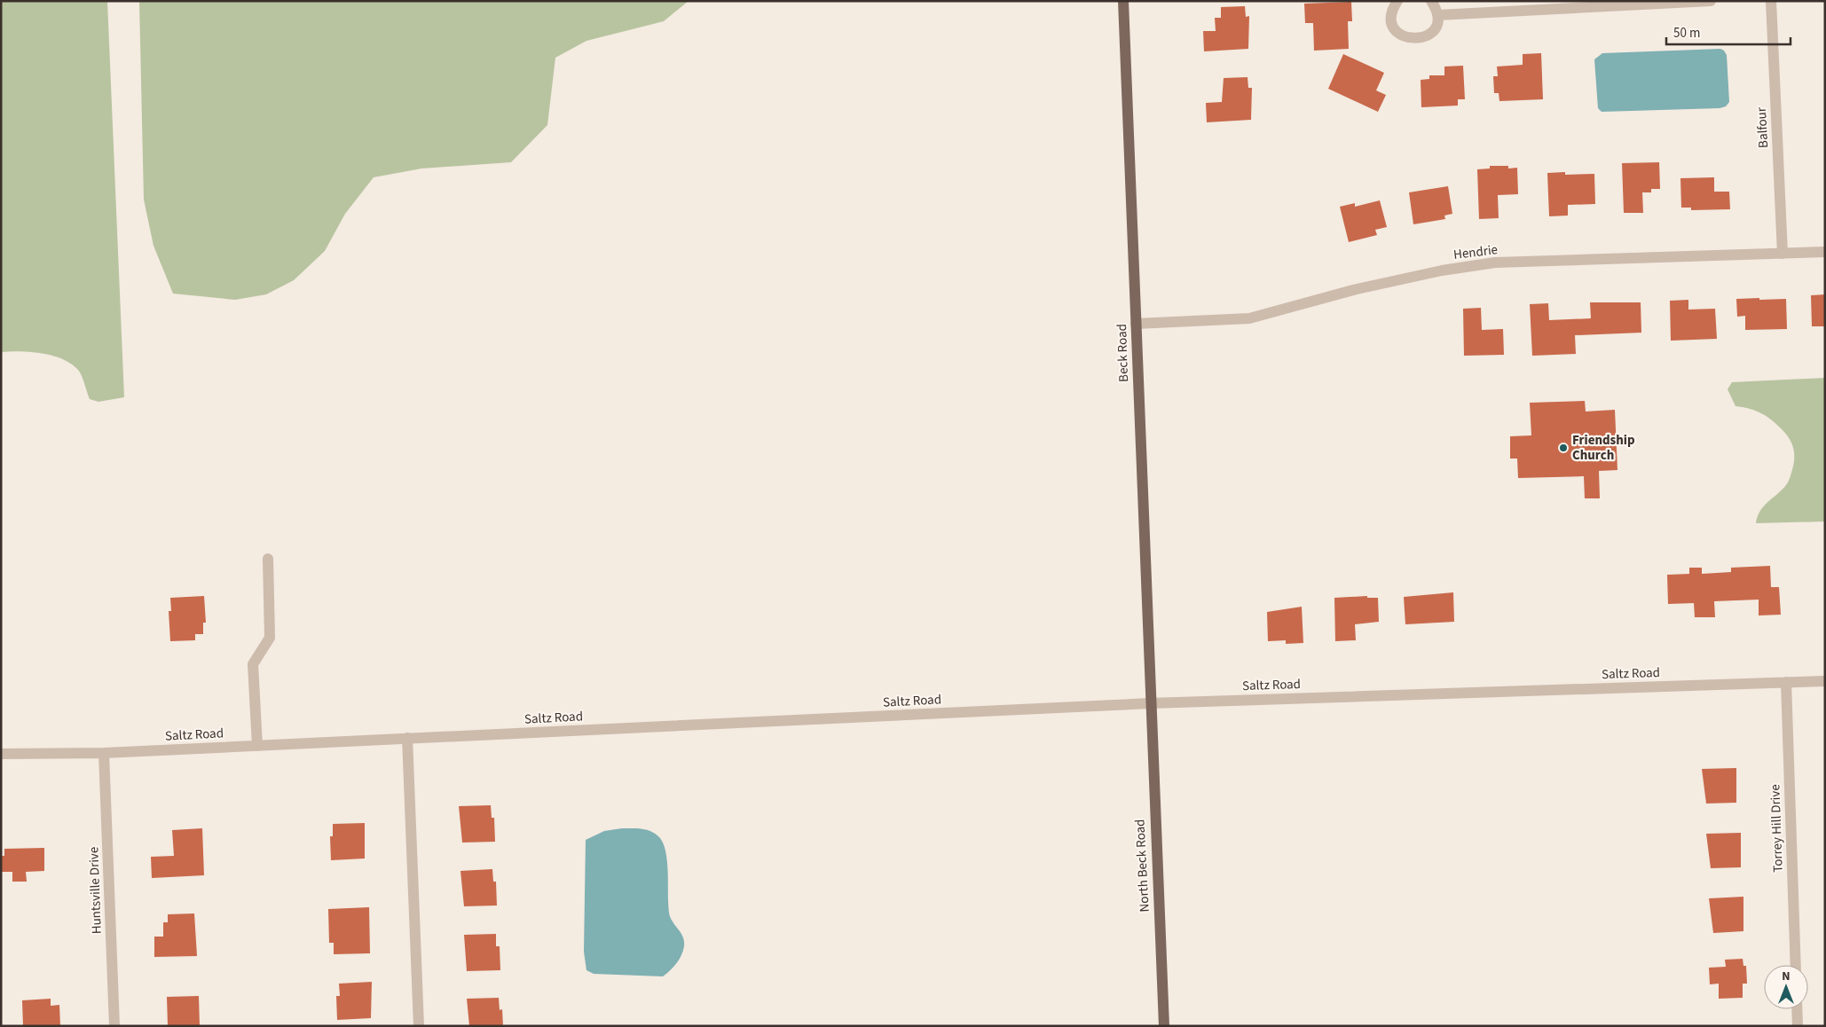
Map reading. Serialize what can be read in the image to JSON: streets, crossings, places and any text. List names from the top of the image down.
{
  "streets": {
    "main road": ["Beck Road", "North Beck Road"],
    "street": [
      "Balfour",
      "Hendrie",
      "Saltz Road",
      "Torrey Hill Drive",
      "Huntsville Drive"
    ]
  },
  "crossings": [
    ["Balfour", "Hendrie"],
    ["Hendrie", "Beck Road"],
    ["Beck Road", "Saltz Road"],
    ["Beck Road", "North Beck Road"],
    ["Saltz Road", "Torrey Hill Drive"],
    ["Saltz Road", "North Beck Road"],
    ["Saltz Road", "Huntsville Drive"]
  ],
  "places": ["Friendship Church"],
  "scale_bar": "50 m",
  "north": "top"
}
